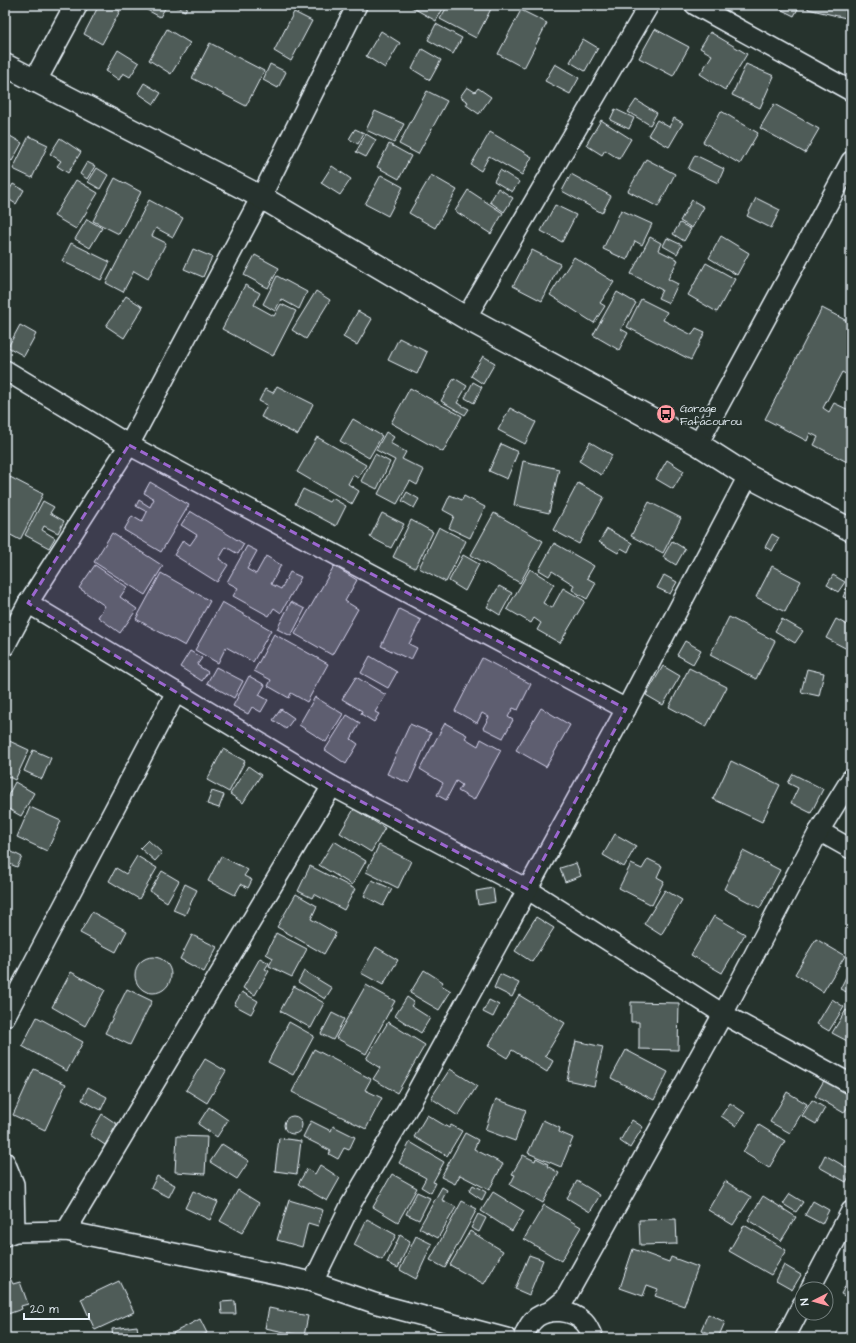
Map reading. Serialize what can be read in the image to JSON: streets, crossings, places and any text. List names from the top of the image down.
{
  "places": {
    "bus stop": ["Garage Fafacourou"]
  },
  "scale_bar": "20 m",
  "north": "left"
}
